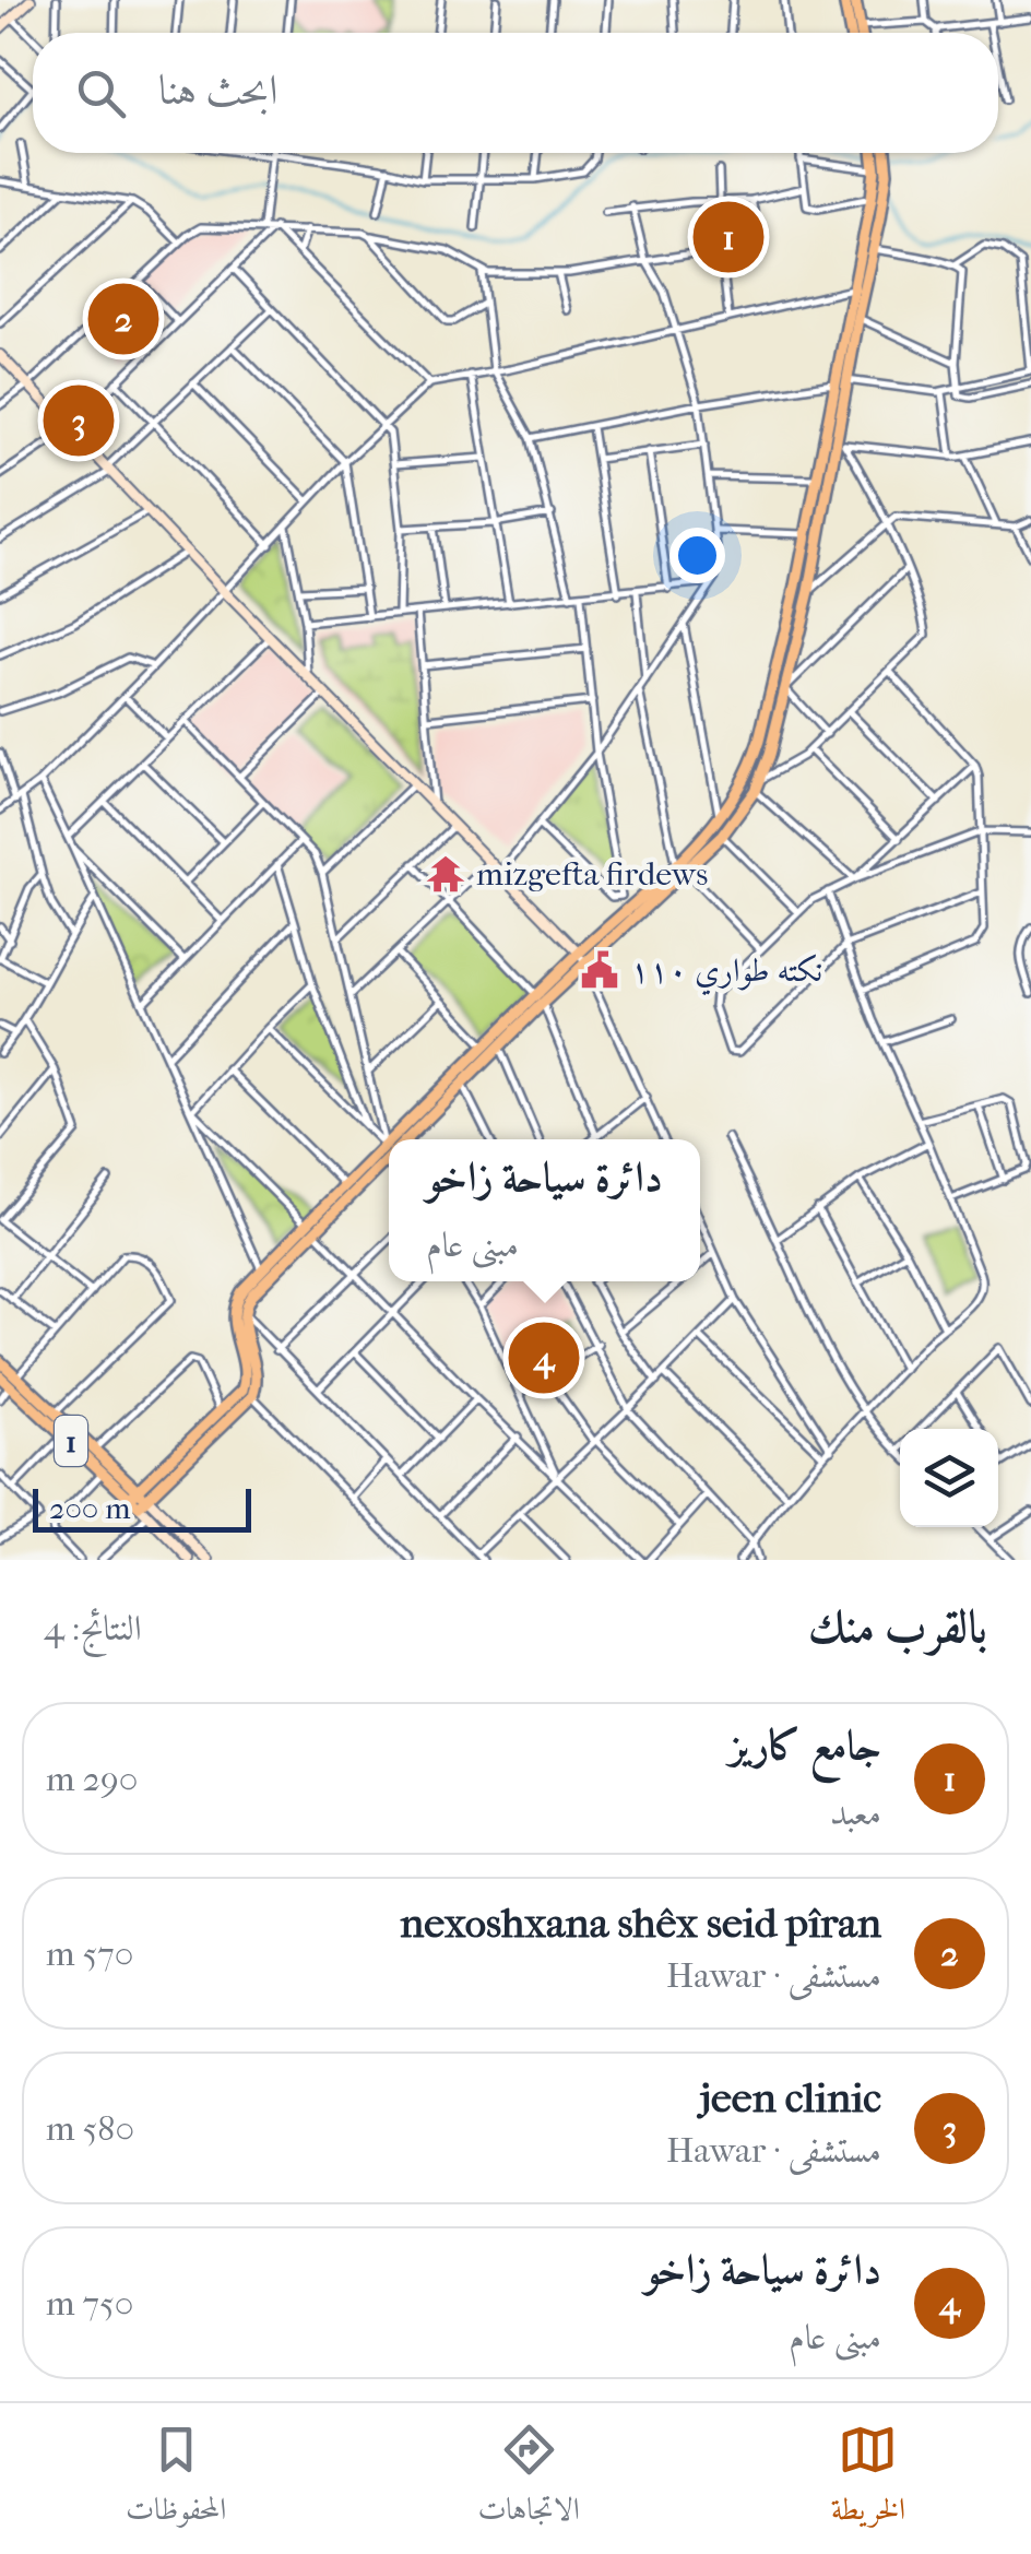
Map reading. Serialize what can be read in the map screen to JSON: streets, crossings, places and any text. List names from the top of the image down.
{
  "streets": {
    "main road": ["1"]
  },
  "places": {
    "temple": ["mizgefta firdews"],
    "public building": ["نكته طواري ١١٠"]
  },
  "scale_bar": "200 m",
  "page": {
    "search": "ابحث هنا",
    "pins": [
      "1",
      "2",
      "3",
      "4"
    ],
    "popup": ["دائرة سياحة زاخو", "مبنى عام"],
    "scale": "200 m",
    "heading": ["بالقرب منك", "النتائج: 4"],
    "list": [
      {
        "mark": "1",
        "name": "جامع كاريز",
        "note": "معبد",
        "value": "290 m"
      },
      {
        "mark": "2",
        "name": "nexoshxana shêx seid pîran",
        "note": "مستشفى · Hawar",
        "value": "570 m"
      },
      {
        "mark": "3",
        "name": "jeen clinic",
        "note": "مستشفى · Hawar",
        "value": "580 m"
      },
      {
        "mark": "4",
        "name": "دائرة سياحة زاخو",
        "note": "مبنى عام",
        "value": "750 m"
      }
    ],
    "nav": ["الخريطة", "الاتجاهات", "المحفوظات"]
  }
}
